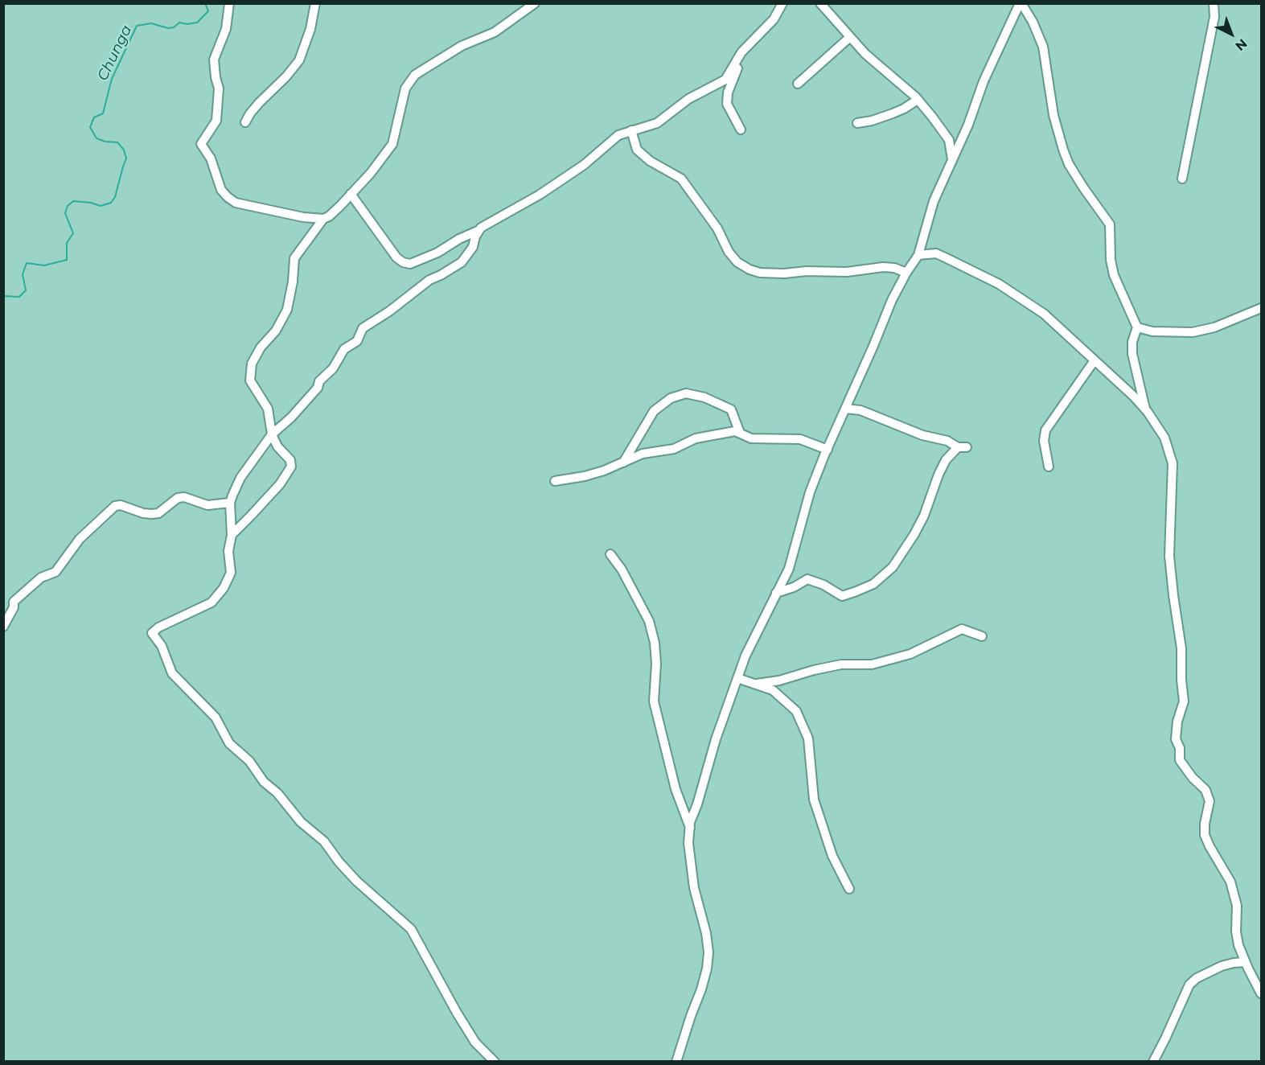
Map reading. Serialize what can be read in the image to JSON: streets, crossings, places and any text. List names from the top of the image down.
{
  "water": ["Chunga"],
  "north": "bottom right"
}
